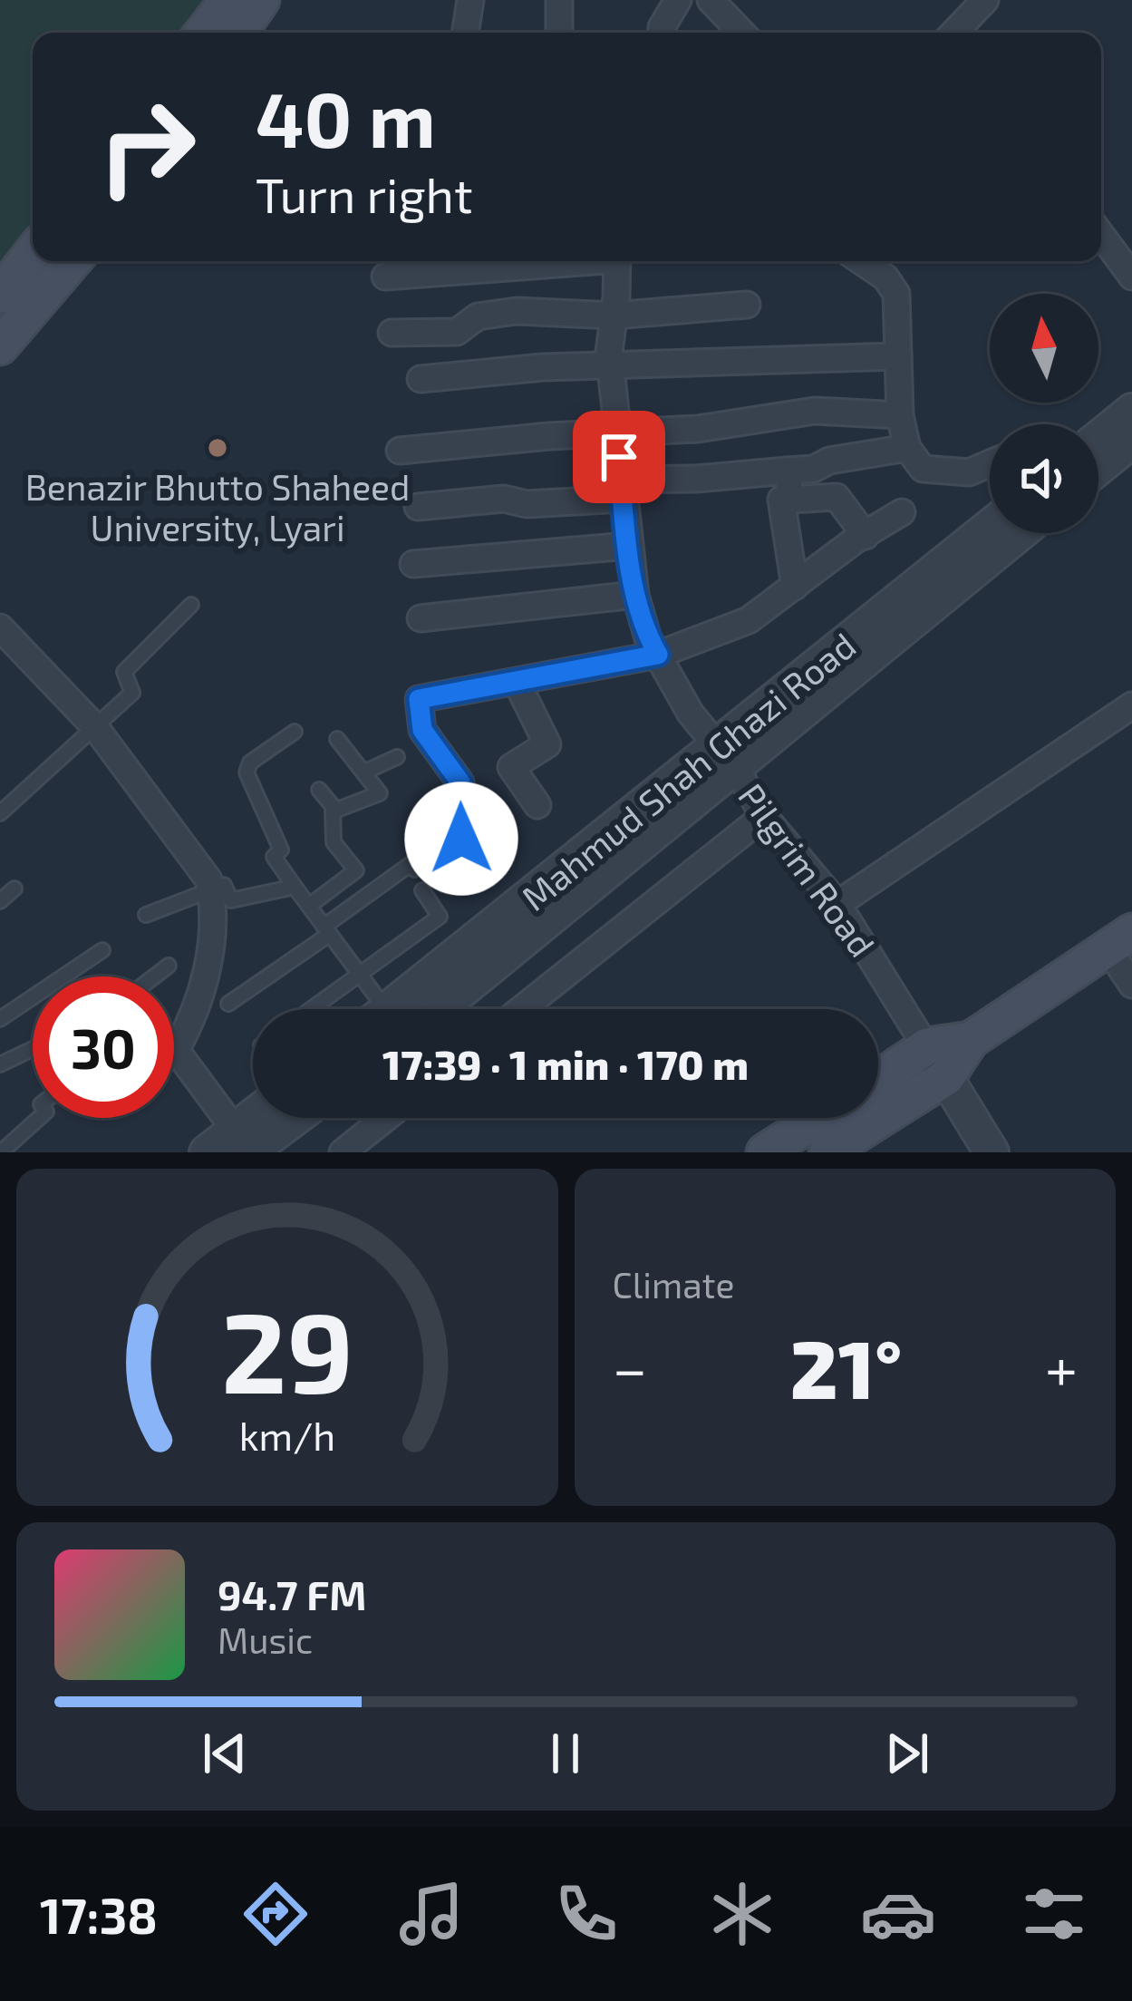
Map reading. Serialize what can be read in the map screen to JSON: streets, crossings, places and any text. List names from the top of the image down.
{
  "streets": {
    "street": ["Mahmud Shah Ghazi Road", "Pilgrim Road"]
  },
  "crossings": [
    ["Mahmud Shah Ghazi Road", "Pilgrim Road"]
  ],
  "places": ["Benazir Bhutto Shaheed University, Lyari"],
  "north": "top",
  "page": {
    "turn": ["40 m", "Turn right"],
    "limit": "30",
    "trip": "17:39 · 1 min · 170 m",
    "tile": "Climate",
    "heat": ["−", "21°", "+"],
    "song": ["94.7 FM", "Music"],
    "tabs": "17:38",
    "gauge": ["29", "km/h"]
  }
}
